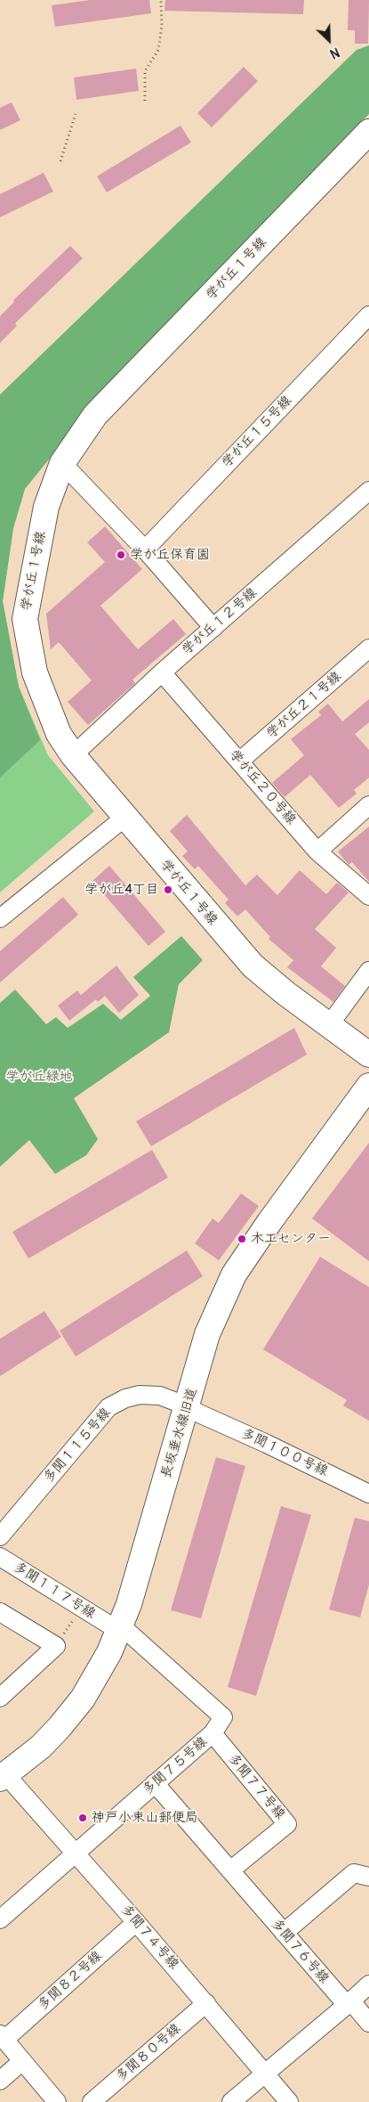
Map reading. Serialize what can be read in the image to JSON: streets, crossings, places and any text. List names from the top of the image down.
{
  "streets": {
    "street": [
      "学が丘１号線",
      "学が丘１５号線",
      "学が丘１２号線",
      "学が丘２１号線",
      "学が丘２０号線",
      "長坂垂水線旧道",
      "多聞１１５号線",
      "多聞１００号線",
      "多聞１１７号線",
      "多聞７５号線",
      "多聞７７号線",
      "多聞７４号線",
      "多聞７６号線",
      "多聞８２号線",
      "多聞８０号線"
    ]
  },
  "crossings": [
    ["学が丘１号線", "学が丘１２号線"],
    ["学が丘１２号線", "学が丘２０号線"],
    ["学が丘２１号線", "学が丘２０号線"],
    ["長坂垂水線旧道", "多聞１１５号線"],
    ["長坂垂水線旧道", "多聞１００号線"],
    ["長坂垂水線旧道", "多聞１１７号線"],
    ["長坂垂水線旧道", "多聞７５号線"],
    ["長坂垂水線旧道", "多聞７４号線"],
    ["多聞１１５号線", "多聞１００号線"],
    ["多聞１１７号線", "多聞７５号線"],
    ["多聞７５号線", "多聞７７号線"],
    ["多聞７５号線", "多聞７４号線"],
    ["多聞７５号線", "多聞７６号線"],
    ["多聞７７号線", "多聞７６号線"],
    ["多聞７４号線", "多聞８２号線"],
    ["多聞７４号線", "多聞８０号線"]
  ],
  "parks": ["学が丘緑地"],
  "places": [
    "学が丘保育園",
    "学が丘4丁目",
    "木工センター",
    "神戸小束山郵便局"
  ],
  "north": "bottom right"
}
